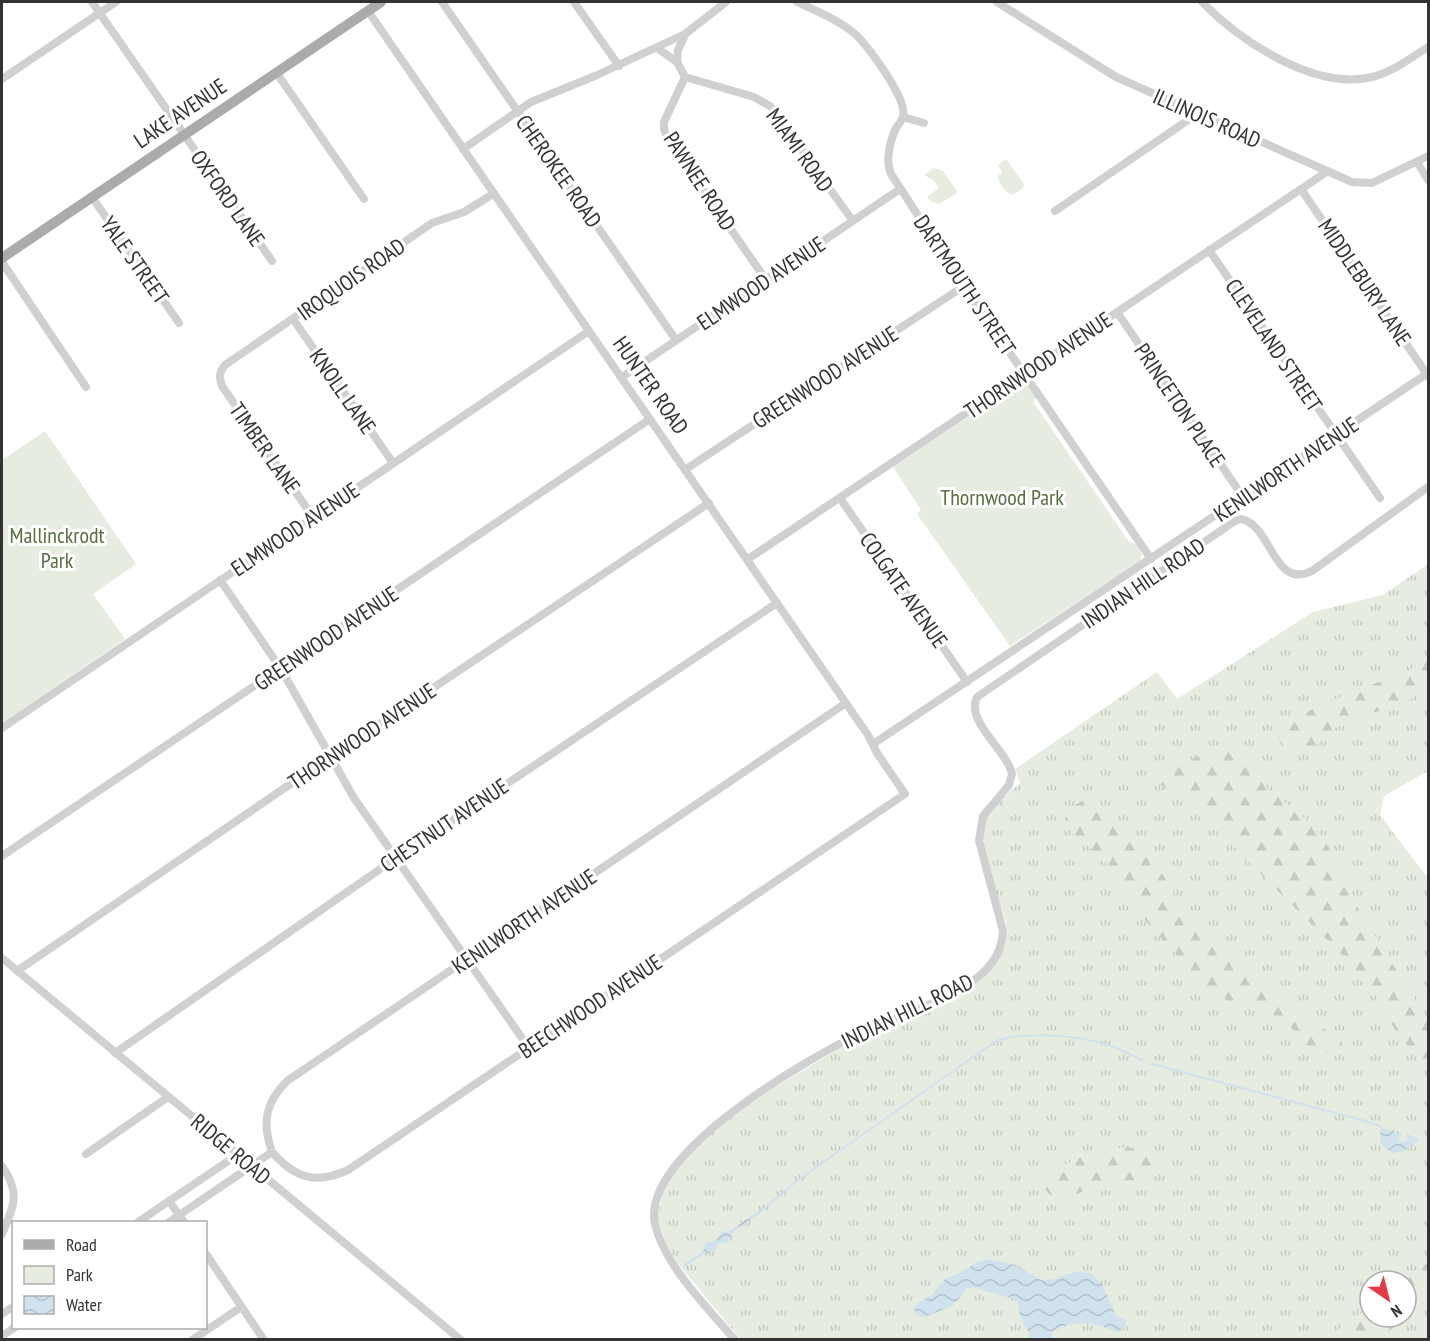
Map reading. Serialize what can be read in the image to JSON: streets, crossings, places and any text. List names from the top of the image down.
{
  "streets": {
    "main road": ["LAKE AVENUE"],
    "street": [
      "ILLINOIS ROAD",
      "MIAMI ROAD",
      "CHEROKEE ROAD",
      "PAWNEE ROAD",
      "OXFORD LANE",
      "YALE STREET",
      "IROQUOIS ROAD",
      "MIDDLEBURY LANE",
      "ELMWOOD AVENUE",
      "DARTMOUTH STREET",
      "CLEVELAND STREET",
      "THORNWOOD AVENUE",
      "GREENWOOD AVENUE",
      "HUNTER ROAD",
      "KNOLL LANE",
      "PRINCETON PLACE",
      "TIMBER LANE",
      "KENILWORTH AVENUE",
      "INDIAN HILL ROAD",
      "COLGATE AVENUE",
      "CHESTNUT AVENUE",
      "BEECHWOOD AVENUE",
      "RIDGE ROAD"
    ]
  },
  "crossings": [
    ["LAKE AVENUE", "OXFORD LANE"],
    ["LAKE AVENUE", "YALE STREET"],
    ["LAKE AVENUE", "HUNTER ROAD"],
    ["ILLINOIS ROAD", "THORNWOOD AVENUE"],
    ["MIAMI ROAD", "PAWNEE ROAD"],
    ["MIAMI ROAD", "ELMWOOD AVENUE"],
    ["CHEROKEE ROAD", "ELMWOOD AVENUE"],
    ["PAWNEE ROAD", "ELMWOOD AVENUE"],
    ["IROQUOIS ROAD", "HUNTER ROAD"],
    ["IROQUOIS ROAD", "KNOLL LANE"],
    ["IROQUOIS ROAD", "TIMBER LANE"],
    ["MIDDLEBURY LANE", "THORNWOOD AVENUE"],
    ["MIDDLEBURY LANE", "KENILWORTH AVENUE"],
    ["ELMWOOD AVENUE", "DARTMOUTH STREET"],
    ["ELMWOOD AVENUE", "HUNTER ROAD"],
    ["ELMWOOD AVENUE", "KNOLL LANE"],
    ["ELMWOOD AVENUE", "TIMBER LANE"],
    ["DARTMOUTH STREET", "THORNWOOD AVENUE"],
    ["DARTMOUTH STREET", "GREENWOOD AVENUE"],
    ["DARTMOUTH STREET", "KENILWORTH AVENUE"],
    ["CLEVELAND STREET", "THORNWOOD AVENUE"],
    ["CLEVELAND STREET", "KENILWORTH AVENUE"],
    ["THORNWOOD AVENUE", "HUNTER ROAD"],
    ["THORNWOOD AVENUE", "PRINCETON PLACE"],
    ["THORNWOOD AVENUE", "COLGATE AVENUE"],
    ["THORNWOOD AVENUE", "RIDGE ROAD"],
    ["GREENWOOD AVENUE", "HUNTER ROAD"],
    ["HUNTER ROAD", "KENILWORTH AVENUE"],
    ["HUNTER ROAD", "CHESTNUT AVENUE"],
    ["HUNTER ROAD", "BEECHWOOD AVENUE"],
    ["PRINCETON PLACE", "KENILWORTH AVENUE"],
    ["KENILWORTH AVENUE", "COLGATE AVENUE"],
    ["KENILWORTH AVENUE", "BEECHWOOD AVENUE"],
    ["CHESTNUT AVENUE", "RIDGE ROAD"]
  ],
  "parks": ["Thornwood Park", "Mallinckrodt Park"],
  "legend": ["Road", "Park", "Water"],
  "north": "bottom right"
}
